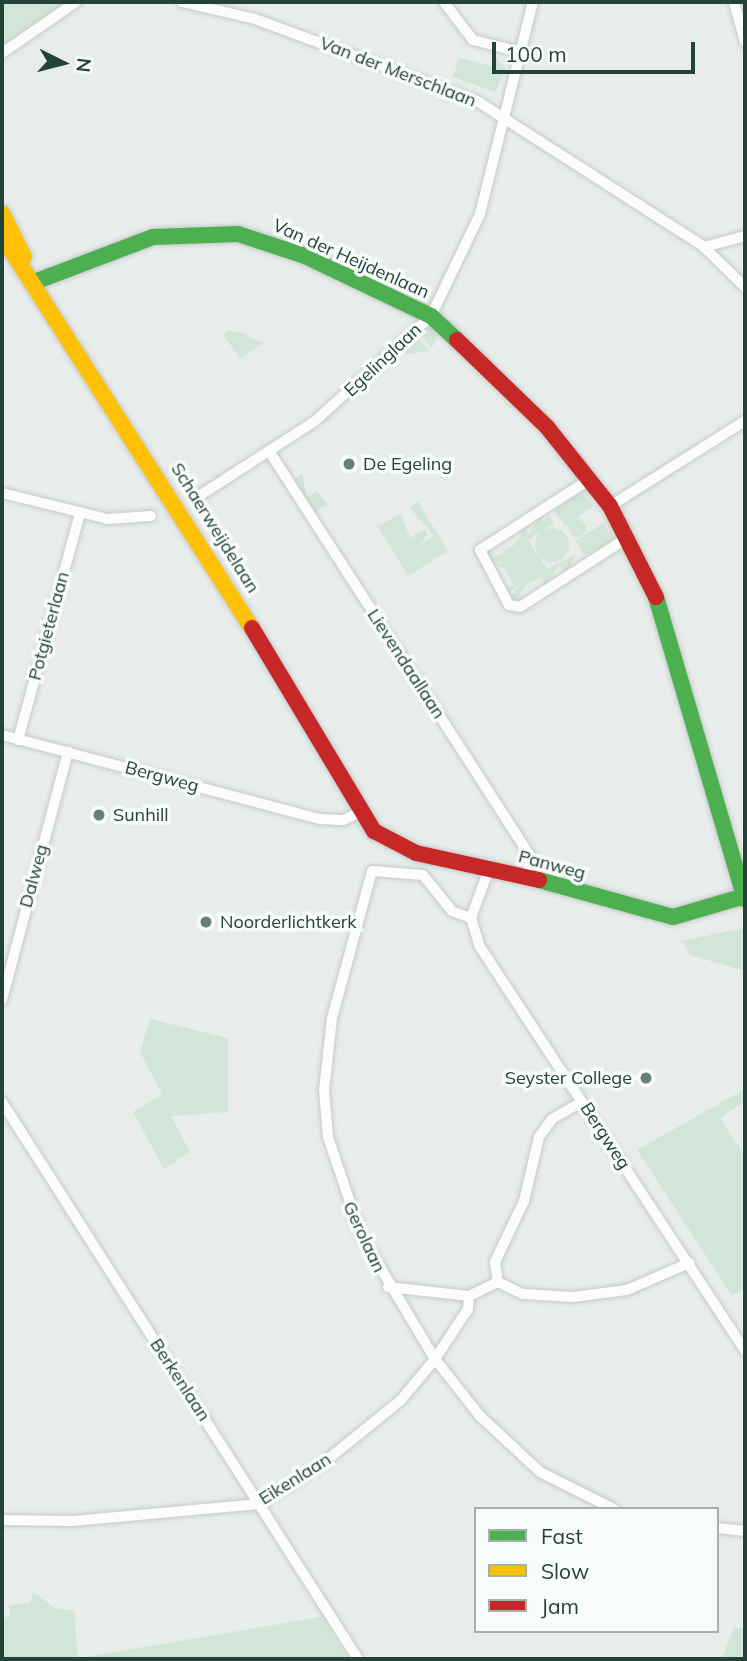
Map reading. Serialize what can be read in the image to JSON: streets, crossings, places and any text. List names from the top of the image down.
{
  "streets": {
    "street": [
      "Van der Merschlaan",
      "Van der Heijdenlaan",
      "Egelinglaan",
      "Schaerweijdelaan",
      "Potgieterlaan",
      "Lievendaallaan",
      "Bergweg",
      "Panweg",
      "Dalweg",
      "Gerolaan",
      "Berkenlaan",
      "Eikenlaan"
    ]
  },
  "crossings": [
    ["Van der Merschlaan", "Egelinglaan"],
    ["Van der Heijdenlaan", "Egelinglaan"],
    ["Van der Heijdenlaan", "Schaerweijdelaan"],
    ["Van der Heijdenlaan", "Panweg"],
    ["Egelinglaan", "Lievendaallaan"],
    ["Schaerweijdelaan", "Bergweg"],
    ["Schaerweijdelaan", "Panweg"],
    ["Potgieterlaan", "Bergweg"],
    ["Lievendaallaan", "Panweg"],
    ["Bergweg", "Panweg"],
    ["Bergweg", "Dalweg"],
    ["Bergweg", "Gerolaan"],
    ["Gerolaan", "Eikenlaan"],
    ["Berkenlaan", "Eikenlaan"]
  ],
  "places": [
    "De Egeling",
    "Sunhill",
    "Noorderlichtkerk",
    "Seyster College"
  ],
  "legend": ["Fast", "Slow", "Jam"],
  "scale_bar": "100 m",
  "north": "right"
}
